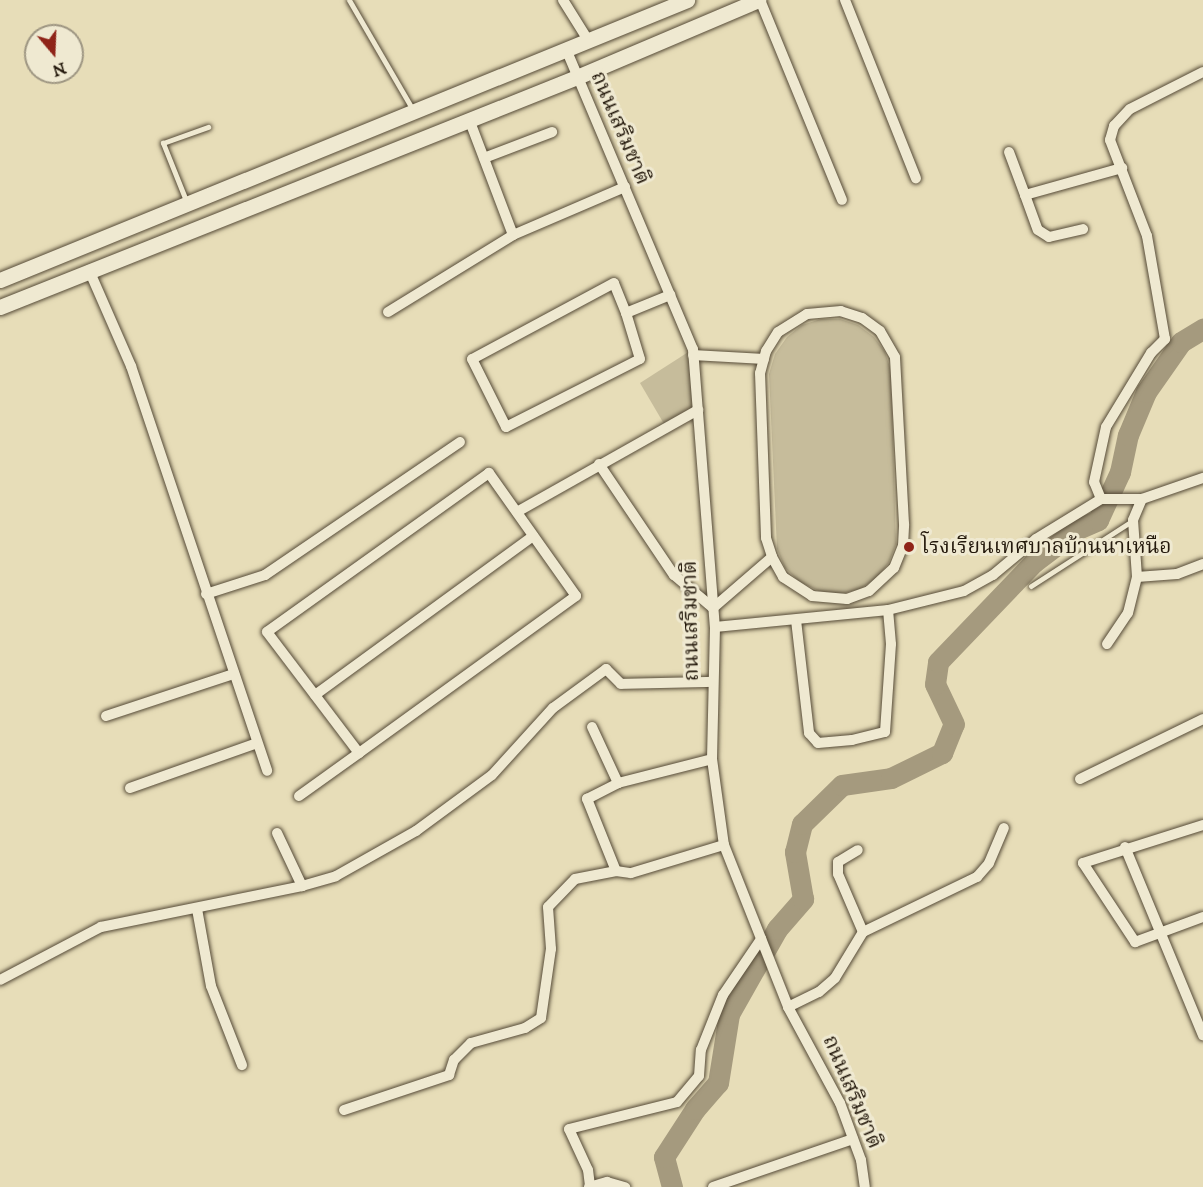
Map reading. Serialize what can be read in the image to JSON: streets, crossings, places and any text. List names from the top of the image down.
{
  "streets": {
    "street": ["ถนนเสริมชาติ"]
  },
  "places": ["โรงเรียนเทศบาลบ้านนาเหนือ"],
  "north": "bottom"
}
